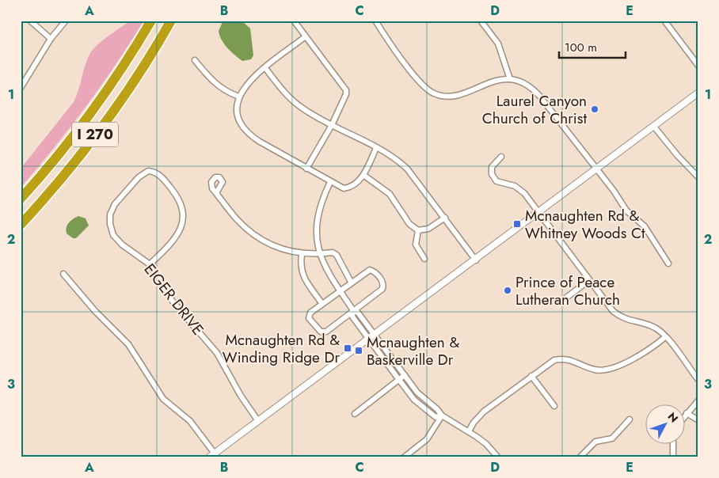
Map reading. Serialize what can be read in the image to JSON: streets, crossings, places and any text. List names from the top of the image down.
{
  "streets": {
    "highway": ["I 270"],
    "street": ["EIGER DRIVE"]
  },
  "places": {
    "other": ["Laurel Canyon Church of Christ", "Prince of Peace Lutheran Church"],
    "transit": ["Mcnaughten Rd & Whitney Woods Ct", "Mcnaughten Rd & Winding Ridge Dr", "Mcnaughten & Baskerville Dr"]
  },
  "scale_bar": "100 m",
  "north": "top right",
  "grid": {
    "columns": [
      "A",
      "B",
      "C",
      "D",
      "E"
    ],
    "rows": ["1", "2", "3"]
  }
}
